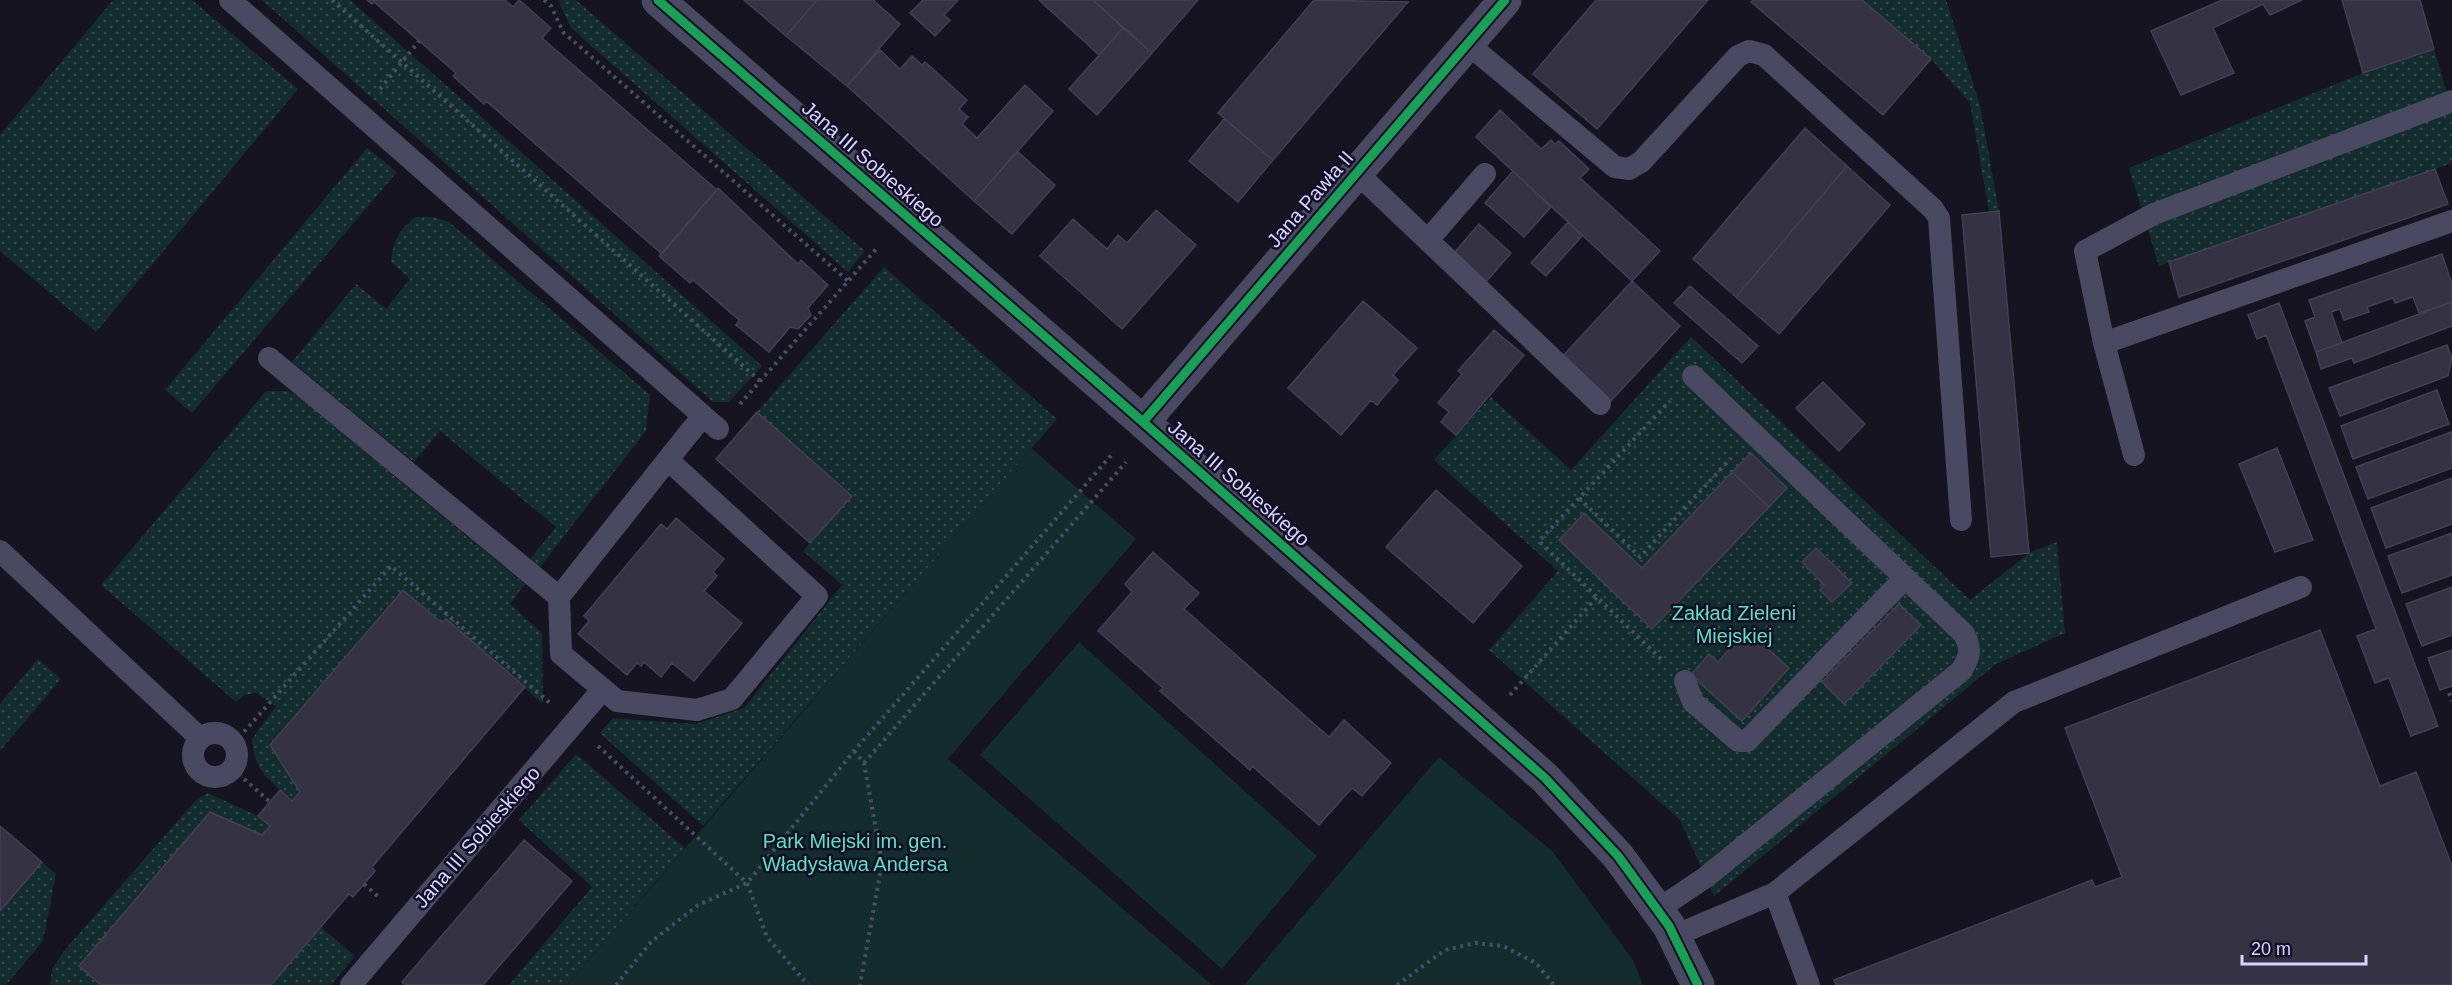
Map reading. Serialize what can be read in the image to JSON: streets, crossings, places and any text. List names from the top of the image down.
{
  "streets": {
    "street": ["Jana III Sobieskiego", "Jana Pawła II"]
  },
  "crossings": [
    ["Jana III Sobieskiego", "Jana Pawła II"]
  ],
  "parks": ["Zakład Zieleni Miejskiej", "Park Miejski im. gen. Władysława Andersa"],
  "scale_bar": "20 m"
}
